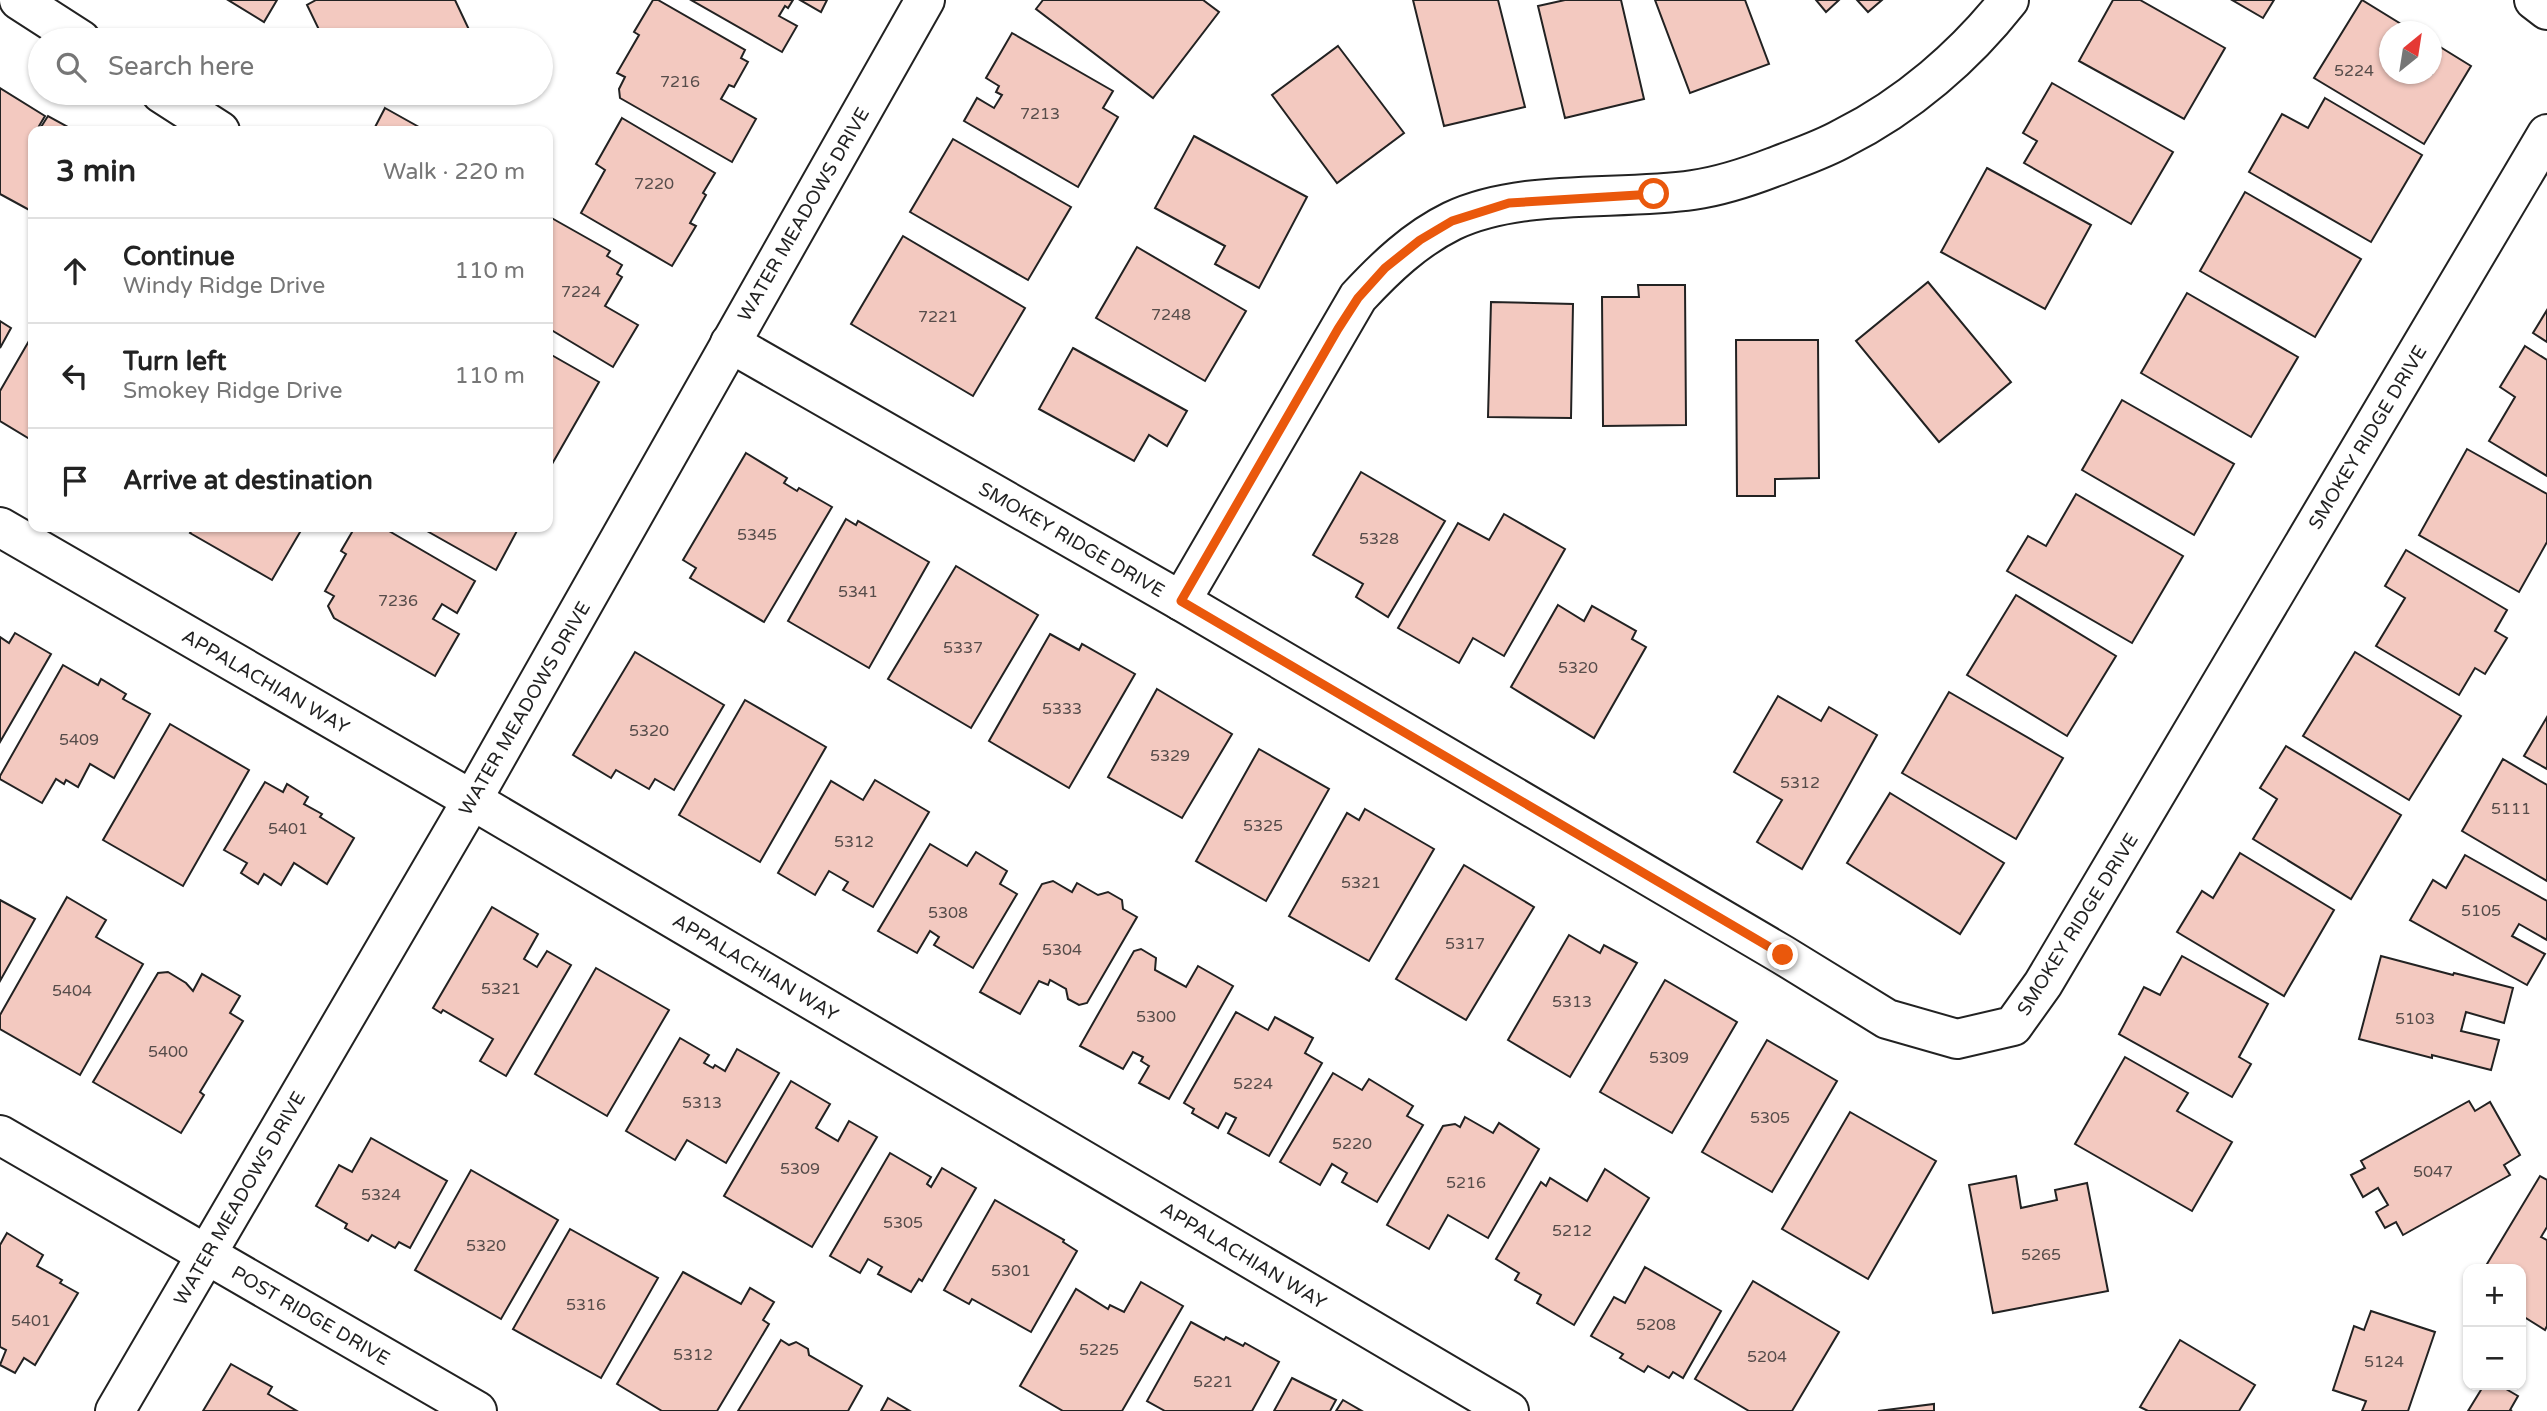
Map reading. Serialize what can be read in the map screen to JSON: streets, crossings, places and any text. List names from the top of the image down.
{
  "streets": {
    "street": [
      "WATER MEADOWS DRIVE",
      "SMOKEY RIDGE DRIVE",
      "APPALACHIAN WAY",
      "POST RIDGE DRIVE"
    ]
  },
  "crossings": [
    ["WATER MEADOWS DRIVE", "SMOKEY RIDGE DRIVE"],
    ["WATER MEADOWS DRIVE", "APPALACHIAN WAY"],
    ["WATER MEADOWS DRIVE", "POST RIDGE DRIVE"]
  ],
  "house_numbers": [
    "5224",
    "7216",
    "7213",
    "7220",
    "7224",
    "7248",
    "7221",
    "5345",
    "5328",
    "5341",
    "7236",
    "5337",
    "5320",
    "5333",
    "5320",
    "5409",
    "5329",
    "5312",
    "5111",
    "5325",
    "5401",
    "5312",
    "5321",
    "5105",
    "5308",
    "5317",
    "5304",
    "5321",
    "5404",
    "5313",
    "5300",
    "5103",
    "5400",
    "5309",
    "5224",
    "5313",
    "5305",
    "5220",
    "5309",
    "5047",
    "5216",
    "5324",
    "5305",
    "5212",
    "5320",
    "5265",
    "5301",
    "5316",
    "5401",
    "5208",
    "5225",
    "5312",
    "5204",
    "5124",
    "5221"
  ],
  "north": "top right",
  "page": {
    "search": "Search here",
    "heading": ["3 min", "Walk · 220 m"],
    "list": [
      ["Continue", "Windy Ridge Drive", "110 m"],
      ["Turn left", "Smokey Ridge Drive", "110 m"],
      "Arrive at destination"
    ],
    "map_buttons": ["+", "−"]
  }
}
